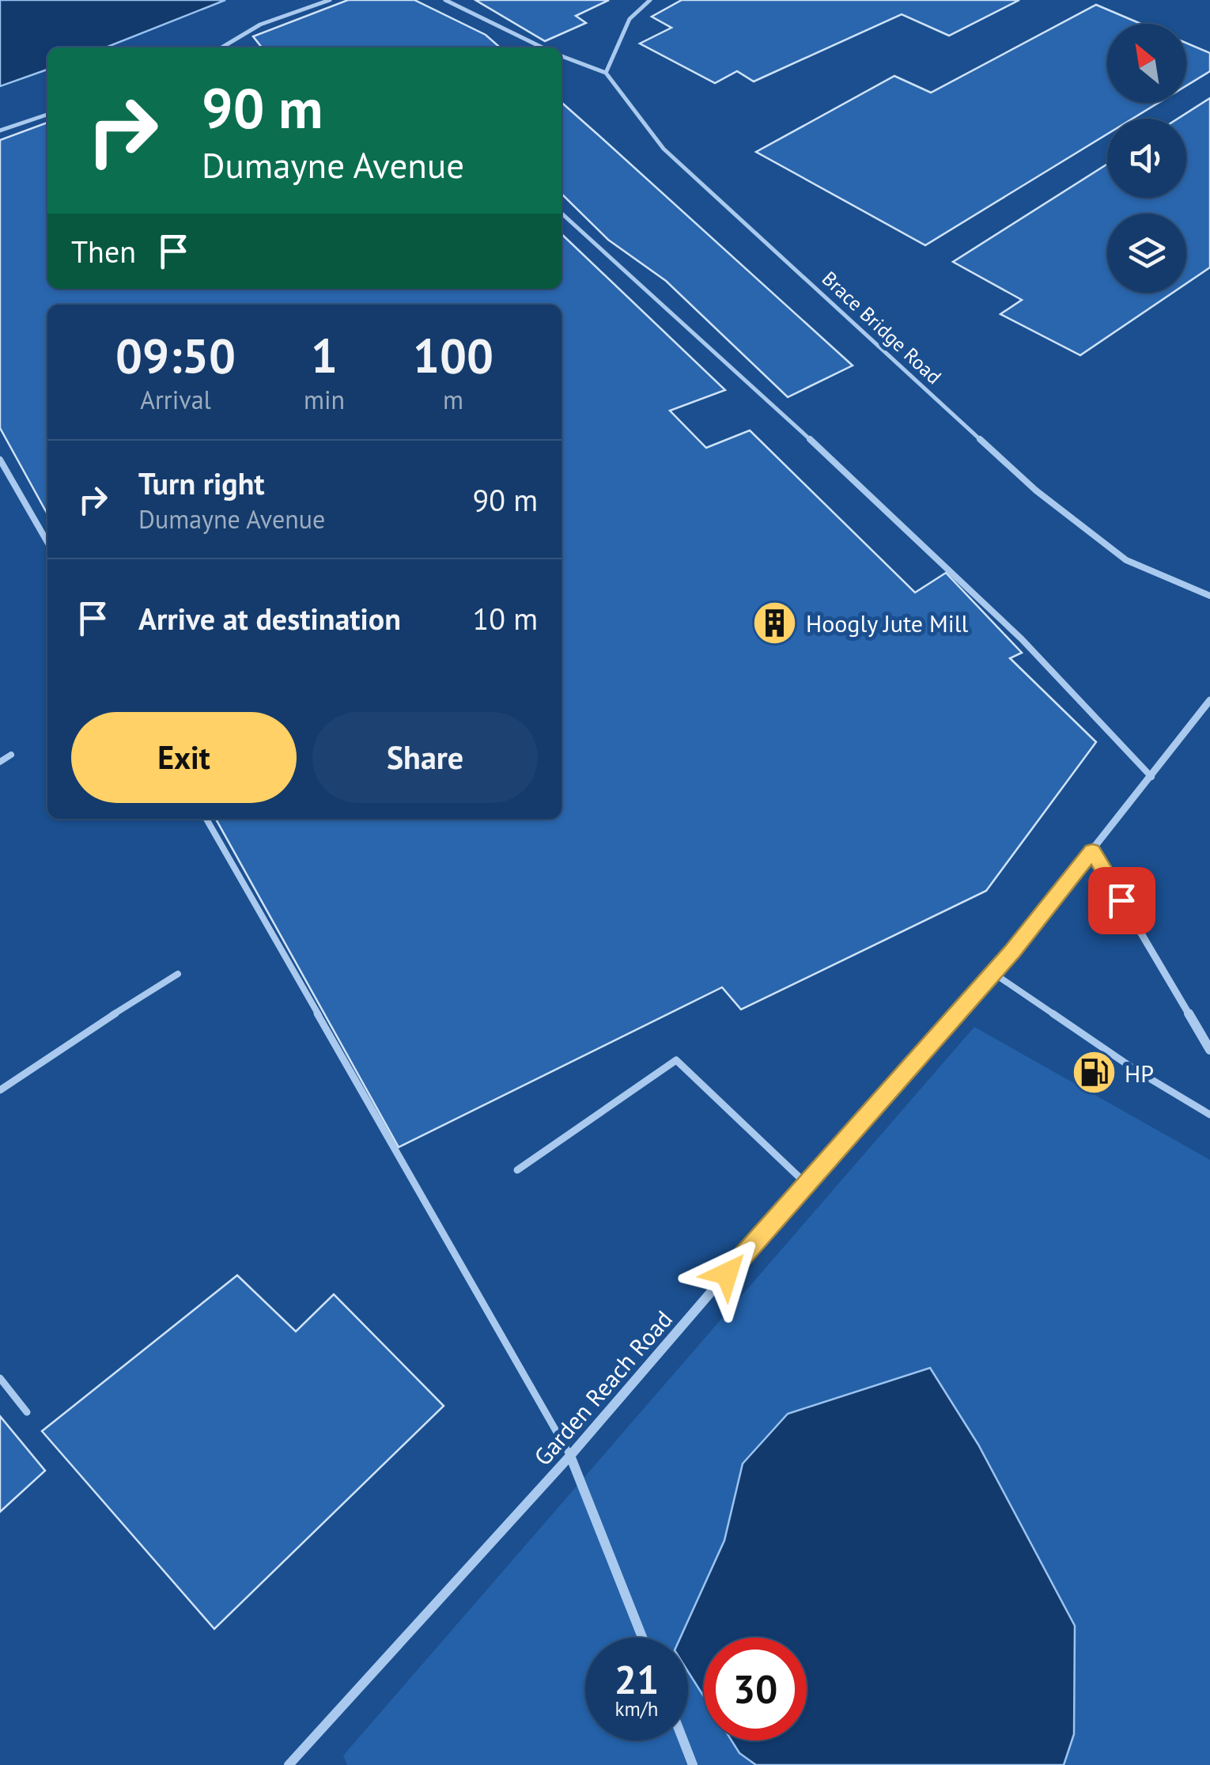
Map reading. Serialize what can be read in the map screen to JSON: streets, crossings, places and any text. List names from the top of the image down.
{
  "streets": {
    "street": ["Garden Reach Road"],
    "lane": ["Brace Bridge Road"]
  },
  "places": {
    "building": ["Hoogly Jute Mill"],
    "fuel station": ["HP"]
  },
  "north": "top left",
  "page": {
    "turn": ["90 m", "Dumayne Avenue"],
    "then": "Then",
    "eta": [
      "09:50",
      "Arrival",
      "1",
      "min",
      "100",
      "m"
    ],
    "list": [
      {
        "name": "Turn right",
        "note": "Dumayne Avenue",
        "value": "90 m"
      },
      {
        "name": "Arrive at destination",
        "value": "10 m"
      }
    ],
    "buttons": ["Exit", "Share"],
    "speed": "21 km/h",
    "limit": "30"
  }
}
